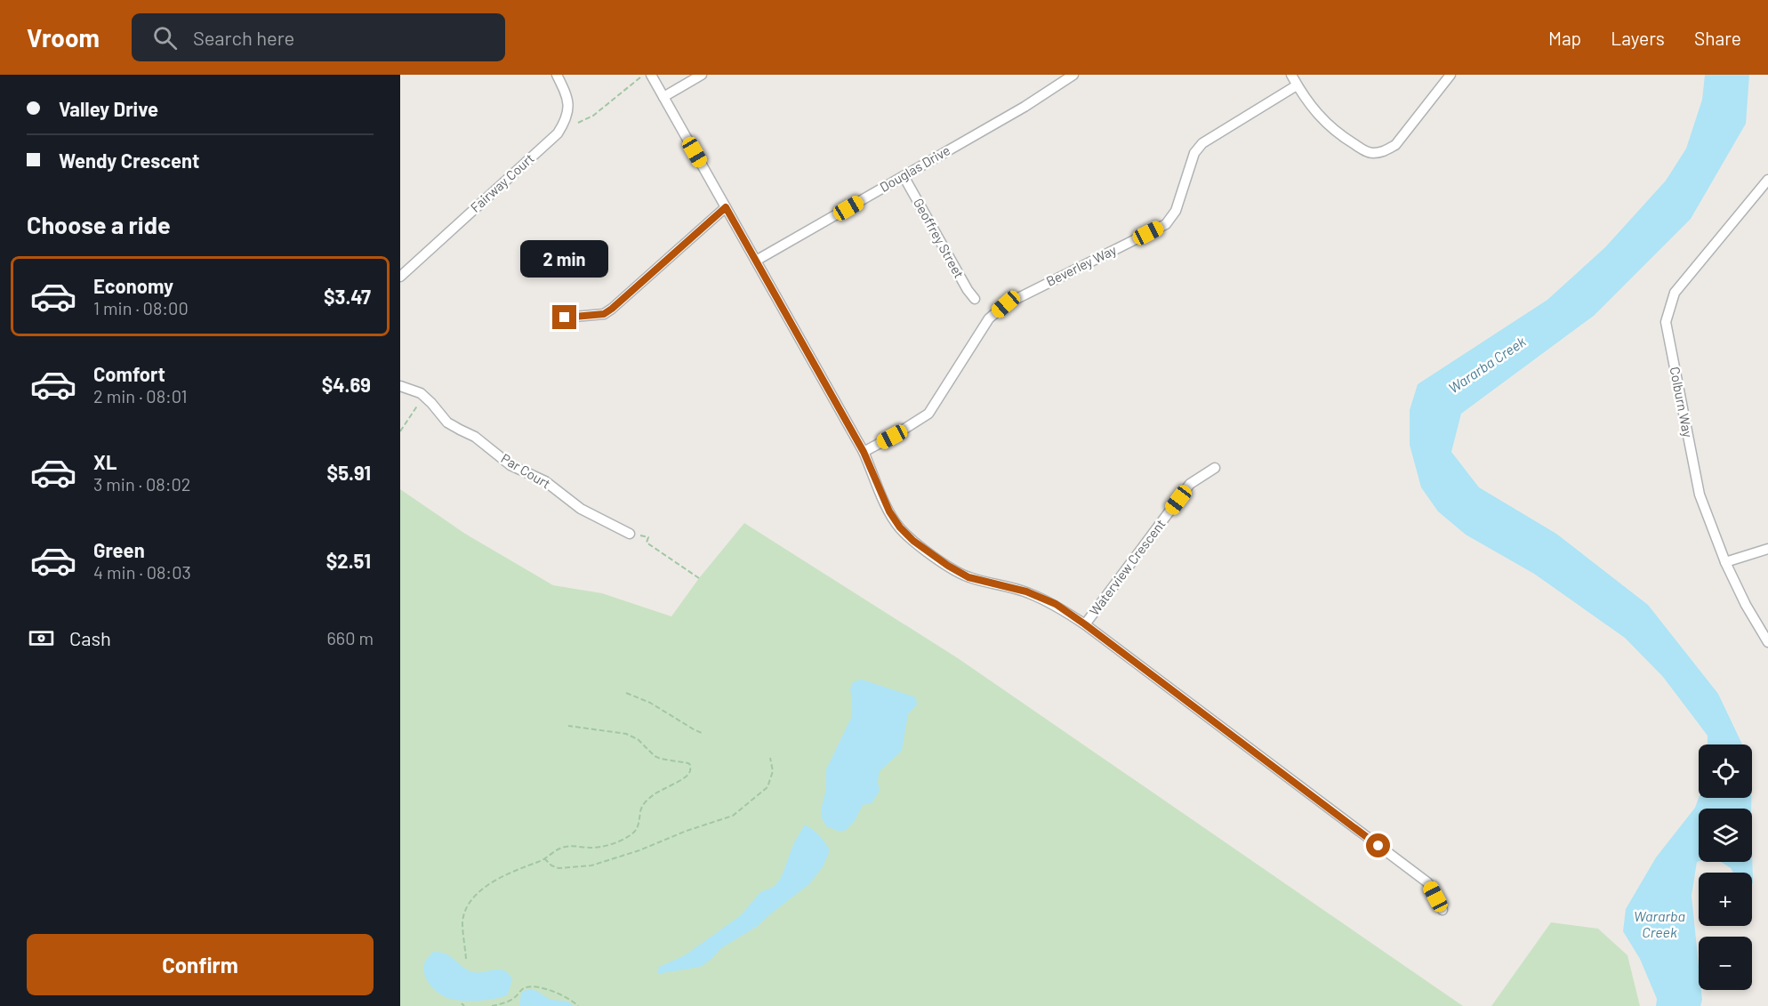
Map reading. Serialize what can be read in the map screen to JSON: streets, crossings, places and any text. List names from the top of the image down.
{
  "streets": {
    "street": [
      "Douglas Drive",
      "Fairway Court",
      "Geoffrey Street",
      "Beverley Way",
      "Colburn Way",
      "Par Court",
      "Waterview Crescent"
    ]
  },
  "crossings": [
    ["Douglas Drive", "Geoffrey Street"]
  ],
  "water": ["Wararba Creek"],
  "page": {
    "header": "Vroom",
    "search": "Search here",
    "nav": ["Map", "Layers", "Share"],
    "banner": ["Valley Drive", "Wendy Crescent"],
    "heading": "Choose a ride",
    "bubble": "2 min",
    "list": [
      {
        "name": "Economy",
        "note": "1 min · 08:00",
        "value": "$3.47"
      },
      {
        "name": "Comfort",
        "note": "2 min · 08:01",
        "value": "$4.69"
      },
      {
        "name": "XL",
        "note": "3 min · 08:02",
        "value": "$5.91"
      },
      {
        "name": "Green",
        "note": "4 min · 08:03",
        "value": "$2.51"
      }
    ],
    "pay": ["Cash", "660 m"],
    "map_buttons": ["+", "−"],
    "buttons": "Confirm"
  }
}
